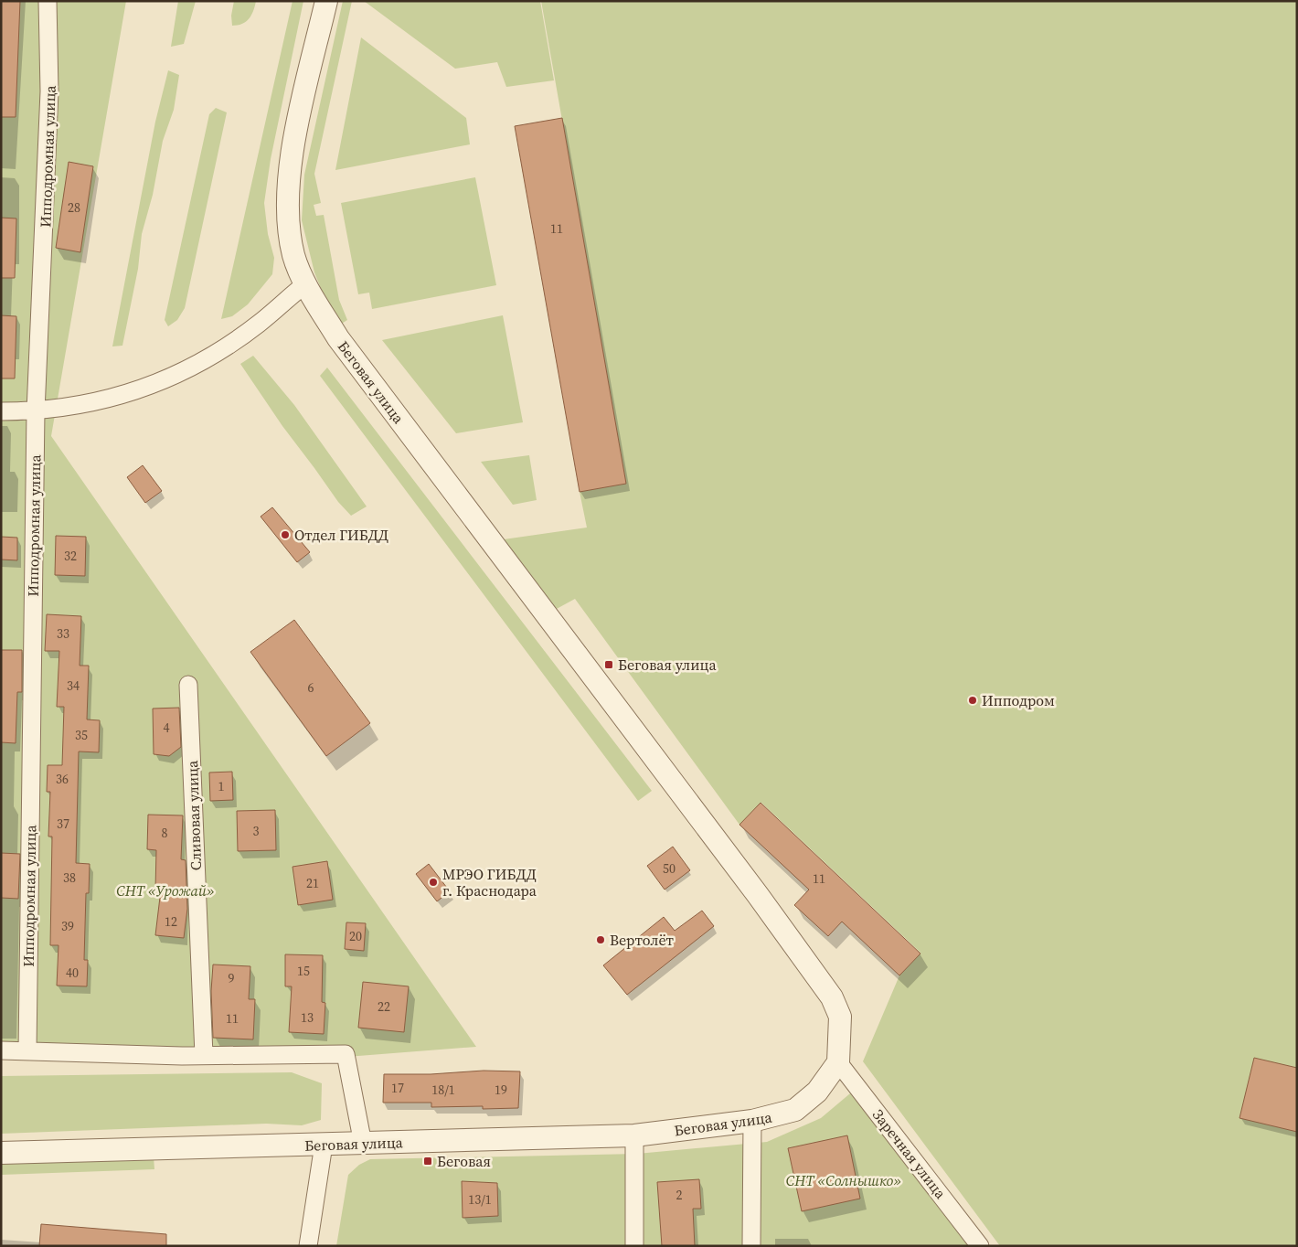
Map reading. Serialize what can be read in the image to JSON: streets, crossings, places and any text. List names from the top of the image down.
{
  "streets": {
    "street": [
      "Ипподромная улица",
      "Беговая улица",
      "Сливовая улица",
      "Заречная улица"
    ]
  },
  "crossings": [
    ["Беговая улица", "Заречная улица"]
  ],
  "parks": ["СНТ «Урожай»", "СНТ «Солнышко»"],
  "places": {
    "other": [
      "Отдел ГИБДД",
      "Ипподром",
      "МРЭО ГИБДД г. Краснодара",
      "Вертолёт"
    ],
    "transit": ["Беговая улица", "Беговая"]
  },
  "house_numbers": [
    "28",
    "11",
    "32",
    "33",
    "34",
    "6",
    "4",
    "35",
    "36",
    "1",
    "37",
    "3",
    "8",
    "50",
    "38",
    "11",
    "21",
    "12",
    "39",
    "20",
    "15",
    "40",
    "9",
    "22",
    "13",
    "11",
    "17",
    "18/1",
    "19",
    "2",
    "13/1"
  ]
}
